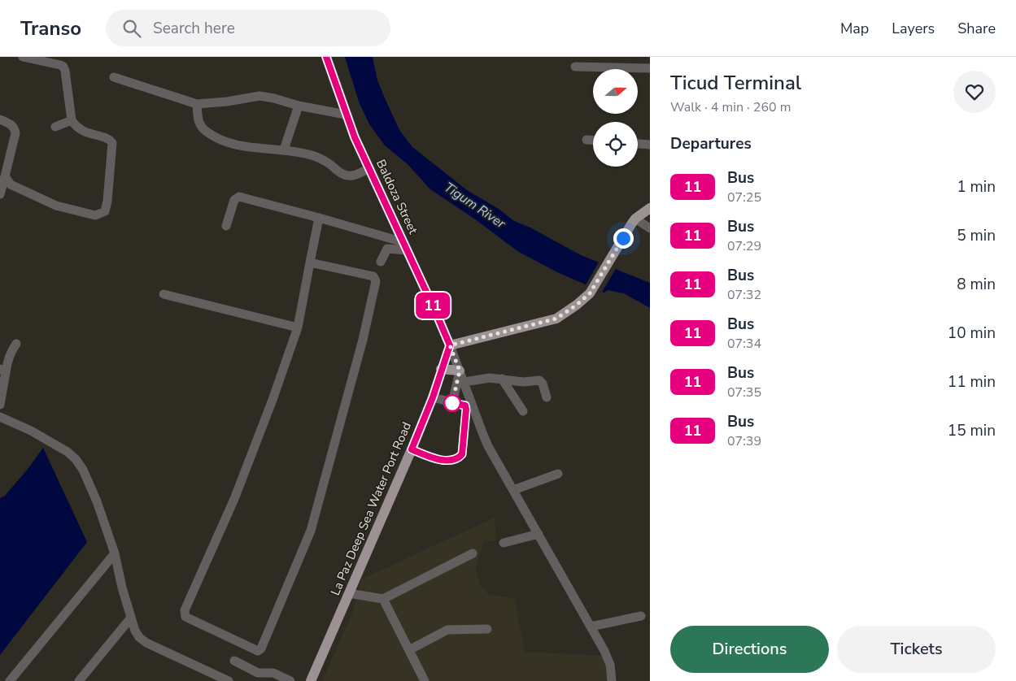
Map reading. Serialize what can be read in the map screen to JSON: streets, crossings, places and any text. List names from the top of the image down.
{
  "streets": {
    "main road": ["Baldoza Street", "La Paz Deep Sea Water Port Road"]
  },
  "crossings": [
    ["Baldoza Street", "La Paz Deep Sea Water Port Road"]
  ],
  "water": ["Tigum River"],
  "lines": ["bus line 11"],
  "north": "right",
  "page": {
    "header": "Transo",
    "search": "Search here",
    "nav": ["Map", "Layers", "Share"],
    "on_map": "11",
    "heading": [
      ["Ticud Terminal", "Walk · 4 min · 260 m"],
      "Departures"
    ],
    "list": [
      {
        "mark": "11",
        "name": "Bus",
        "note": "07:25",
        "value": "1 min"
      },
      {
        "mark": "11",
        "name": "Bus",
        "note": "07:29",
        "value": "5 min"
      },
      {
        "mark": "11",
        "name": "Bus",
        "note": "07:32",
        "value": "8 min"
      },
      {
        "mark": "11",
        "name": "Bus",
        "note": "07:34",
        "value": "10 min"
      },
      {
        "mark": "11",
        "name": "Bus",
        "note": "07:35",
        "value": "11 min"
      },
      {
        "mark": "11",
        "name": "Bus",
        "note": "07:39",
        "value": "15 min"
      }
    ],
    "buttons": ["Directions", "Tickets"]
  }
}
